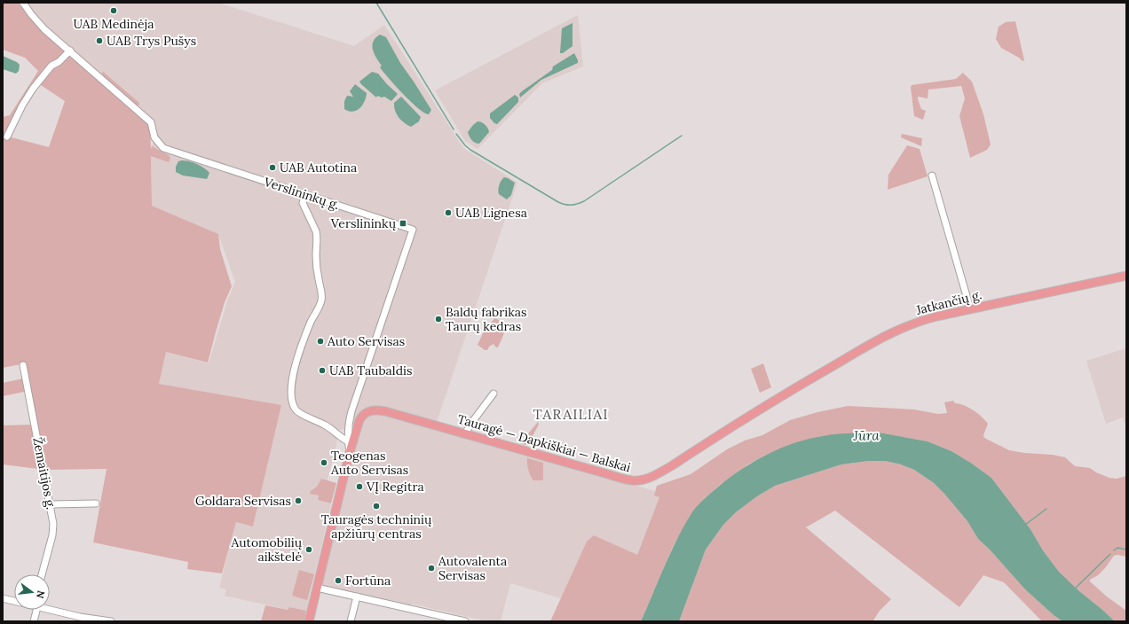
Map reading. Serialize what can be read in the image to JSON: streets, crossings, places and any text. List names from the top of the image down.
{
  "streets": {
    "main road": ["Jatkančių g.", "Tauragė — Dapkiškiai — Balskai"],
    "street": ["Verslininkų g.", "Žemaitijos g."]
  },
  "crossings": [
    ["Verslininkų g.", "Tauragė — Dapkiškiai — Balskai"],
    ["Jatkančių g.", "Tauragė — Dapkiškiai — Balskai"]
  ],
  "districts": ["TARAILIAI"],
  "water": ["Jūra"],
  "places": {
    "other": [
      "UAB Medinėja",
      "UAB Trys Pušys",
      "UAB Autotina",
      "UAB Lignesa",
      "Baldų fabrikas Taurų kedras",
      "Auto Servisas",
      "UAB Taubaldis",
      "Teogenas Auto Servisas",
      "VĮ Regitra",
      "Goldara Servisas",
      "Tauragės techninių apžiūrų centras",
      "Automobilių aikštelė",
      "Autovalenta Servisas",
      "Fortūna"
    ],
    "transit": ["Verslininkų"]
  },
  "north": "right"
}
